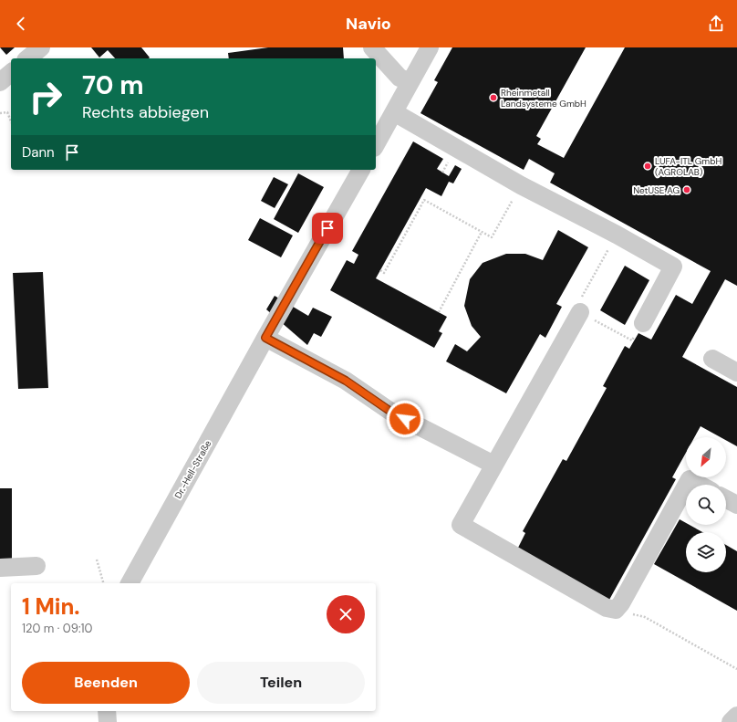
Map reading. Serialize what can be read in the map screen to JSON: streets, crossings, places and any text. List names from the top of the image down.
{
  "streets": {
    "street": ["Dr.-Hell-Straße"]
  },
  "places": ["Rheinmetall Landsysteme GmbH", "LUFA-ITL GmbH (AGROLAB)", "NetUSE AG"],
  "north": "bottom left",
  "page": {
    "header": "Navio",
    "turn": ["70 m", "Rechts abbiegen"],
    "then": "Dann",
    "heading": ["1 Min.", "120 m · 09:10"],
    "buttons": ["Beenden", "Teilen"]
  }
}
